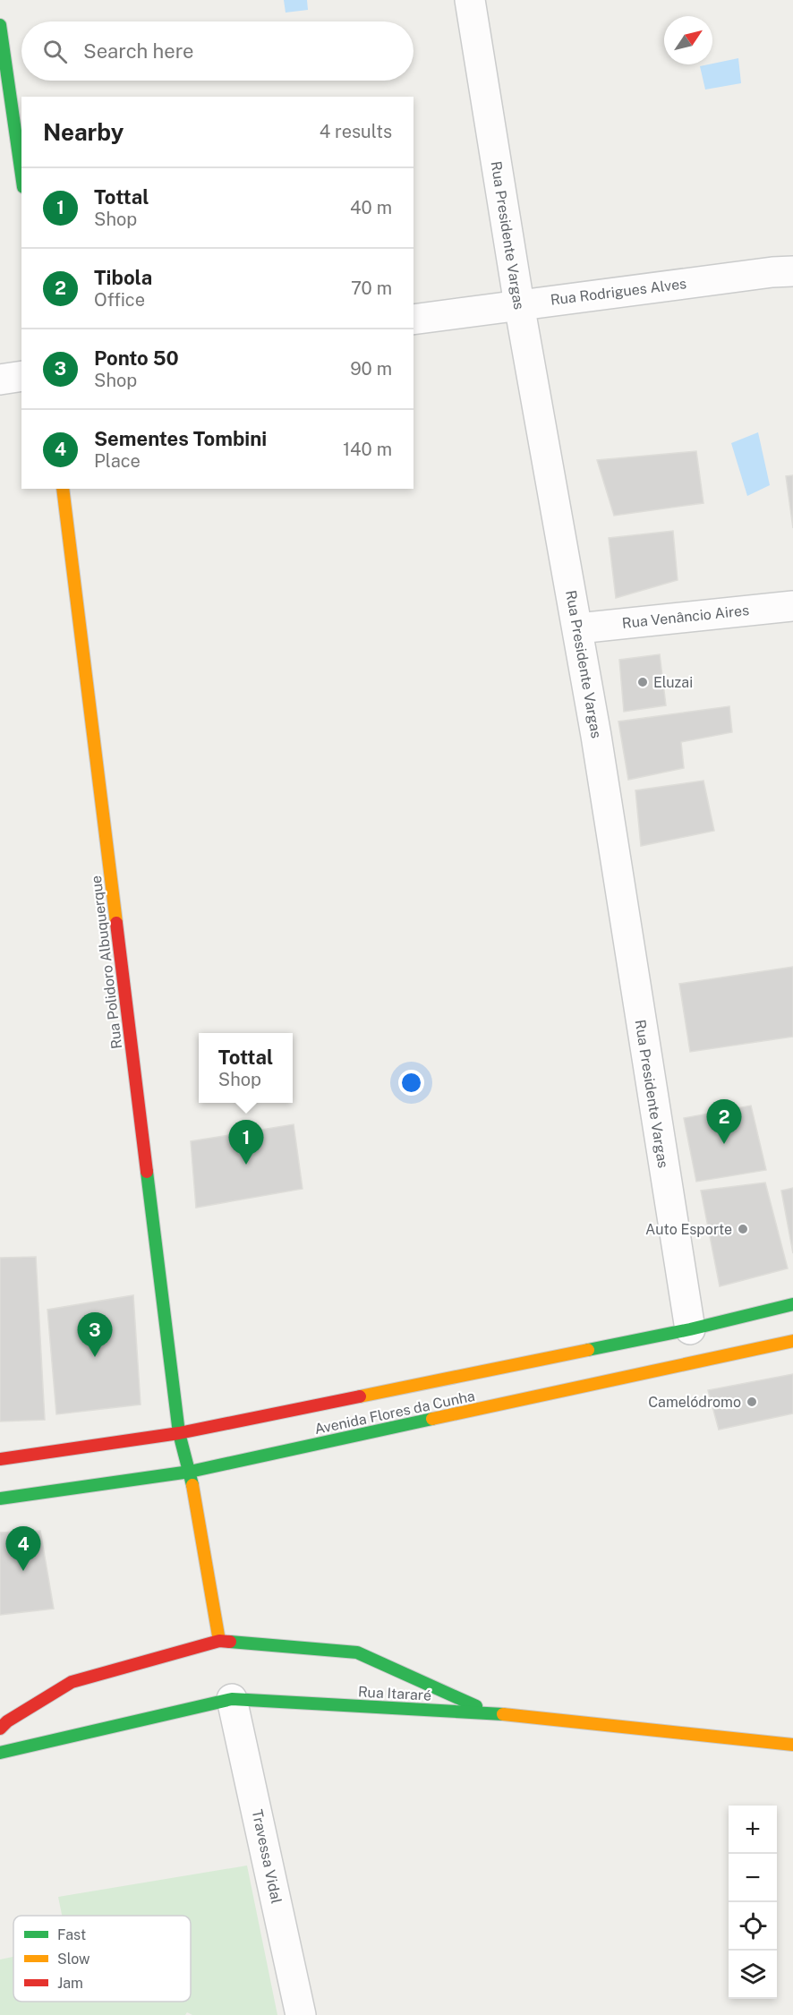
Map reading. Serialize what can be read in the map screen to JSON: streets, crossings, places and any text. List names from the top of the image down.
{
  "streets": {
    "street": [
      "Rua Presidente Vargas",
      "Rua Rodrigues Alves",
      "Rua Venâncio Aires",
      "Rua Polidoro Albuquerque",
      "Avenida Flores da Cunha",
      "Rua Itararé",
      "Travessa Vidal"
    ]
  },
  "crossings": [
    ["Rua Presidente Vargas", "Rua Rodrigues Alves"],
    ["Rua Presidente Vargas", "Rua Venâncio Aires"],
    ["Rua Presidente Vargas", "Avenida Flores da Cunha"],
    ["Rua Polidoro Albuquerque", "Avenida Flores da Cunha"],
    ["Rua Itararé", "Travessa Vidal"]
  ],
  "places": ["Eluzai", "Auto Esporte", "Camelódromo"],
  "legend": ["Fast", "Slow", "Jam"],
  "north": "top right",
  "page": {
    "search": "Search here",
    "heading": ["Nearby", "4 results"],
    "list": [
      {
        "mark": "1",
        "name": "Tottal",
        "note": "Shop",
        "value": "40 m"
      },
      {
        "mark": "2",
        "name": "Tibola",
        "note": "Office",
        "value": "70 m"
      },
      {
        "mark": "3",
        "name": "Ponto 50",
        "note": "Shop",
        "value": "90 m"
      },
      {
        "mark": "4",
        "name": "Sementes Tombini",
        "note": "Place",
        "value": "140 m"
      }
    ],
    "popup": ["Tottal", "Shop"],
    "pins": [
      "2",
      "1",
      "3",
      "4"
    ],
    "map_buttons": ["+", "−"]
  }
}
